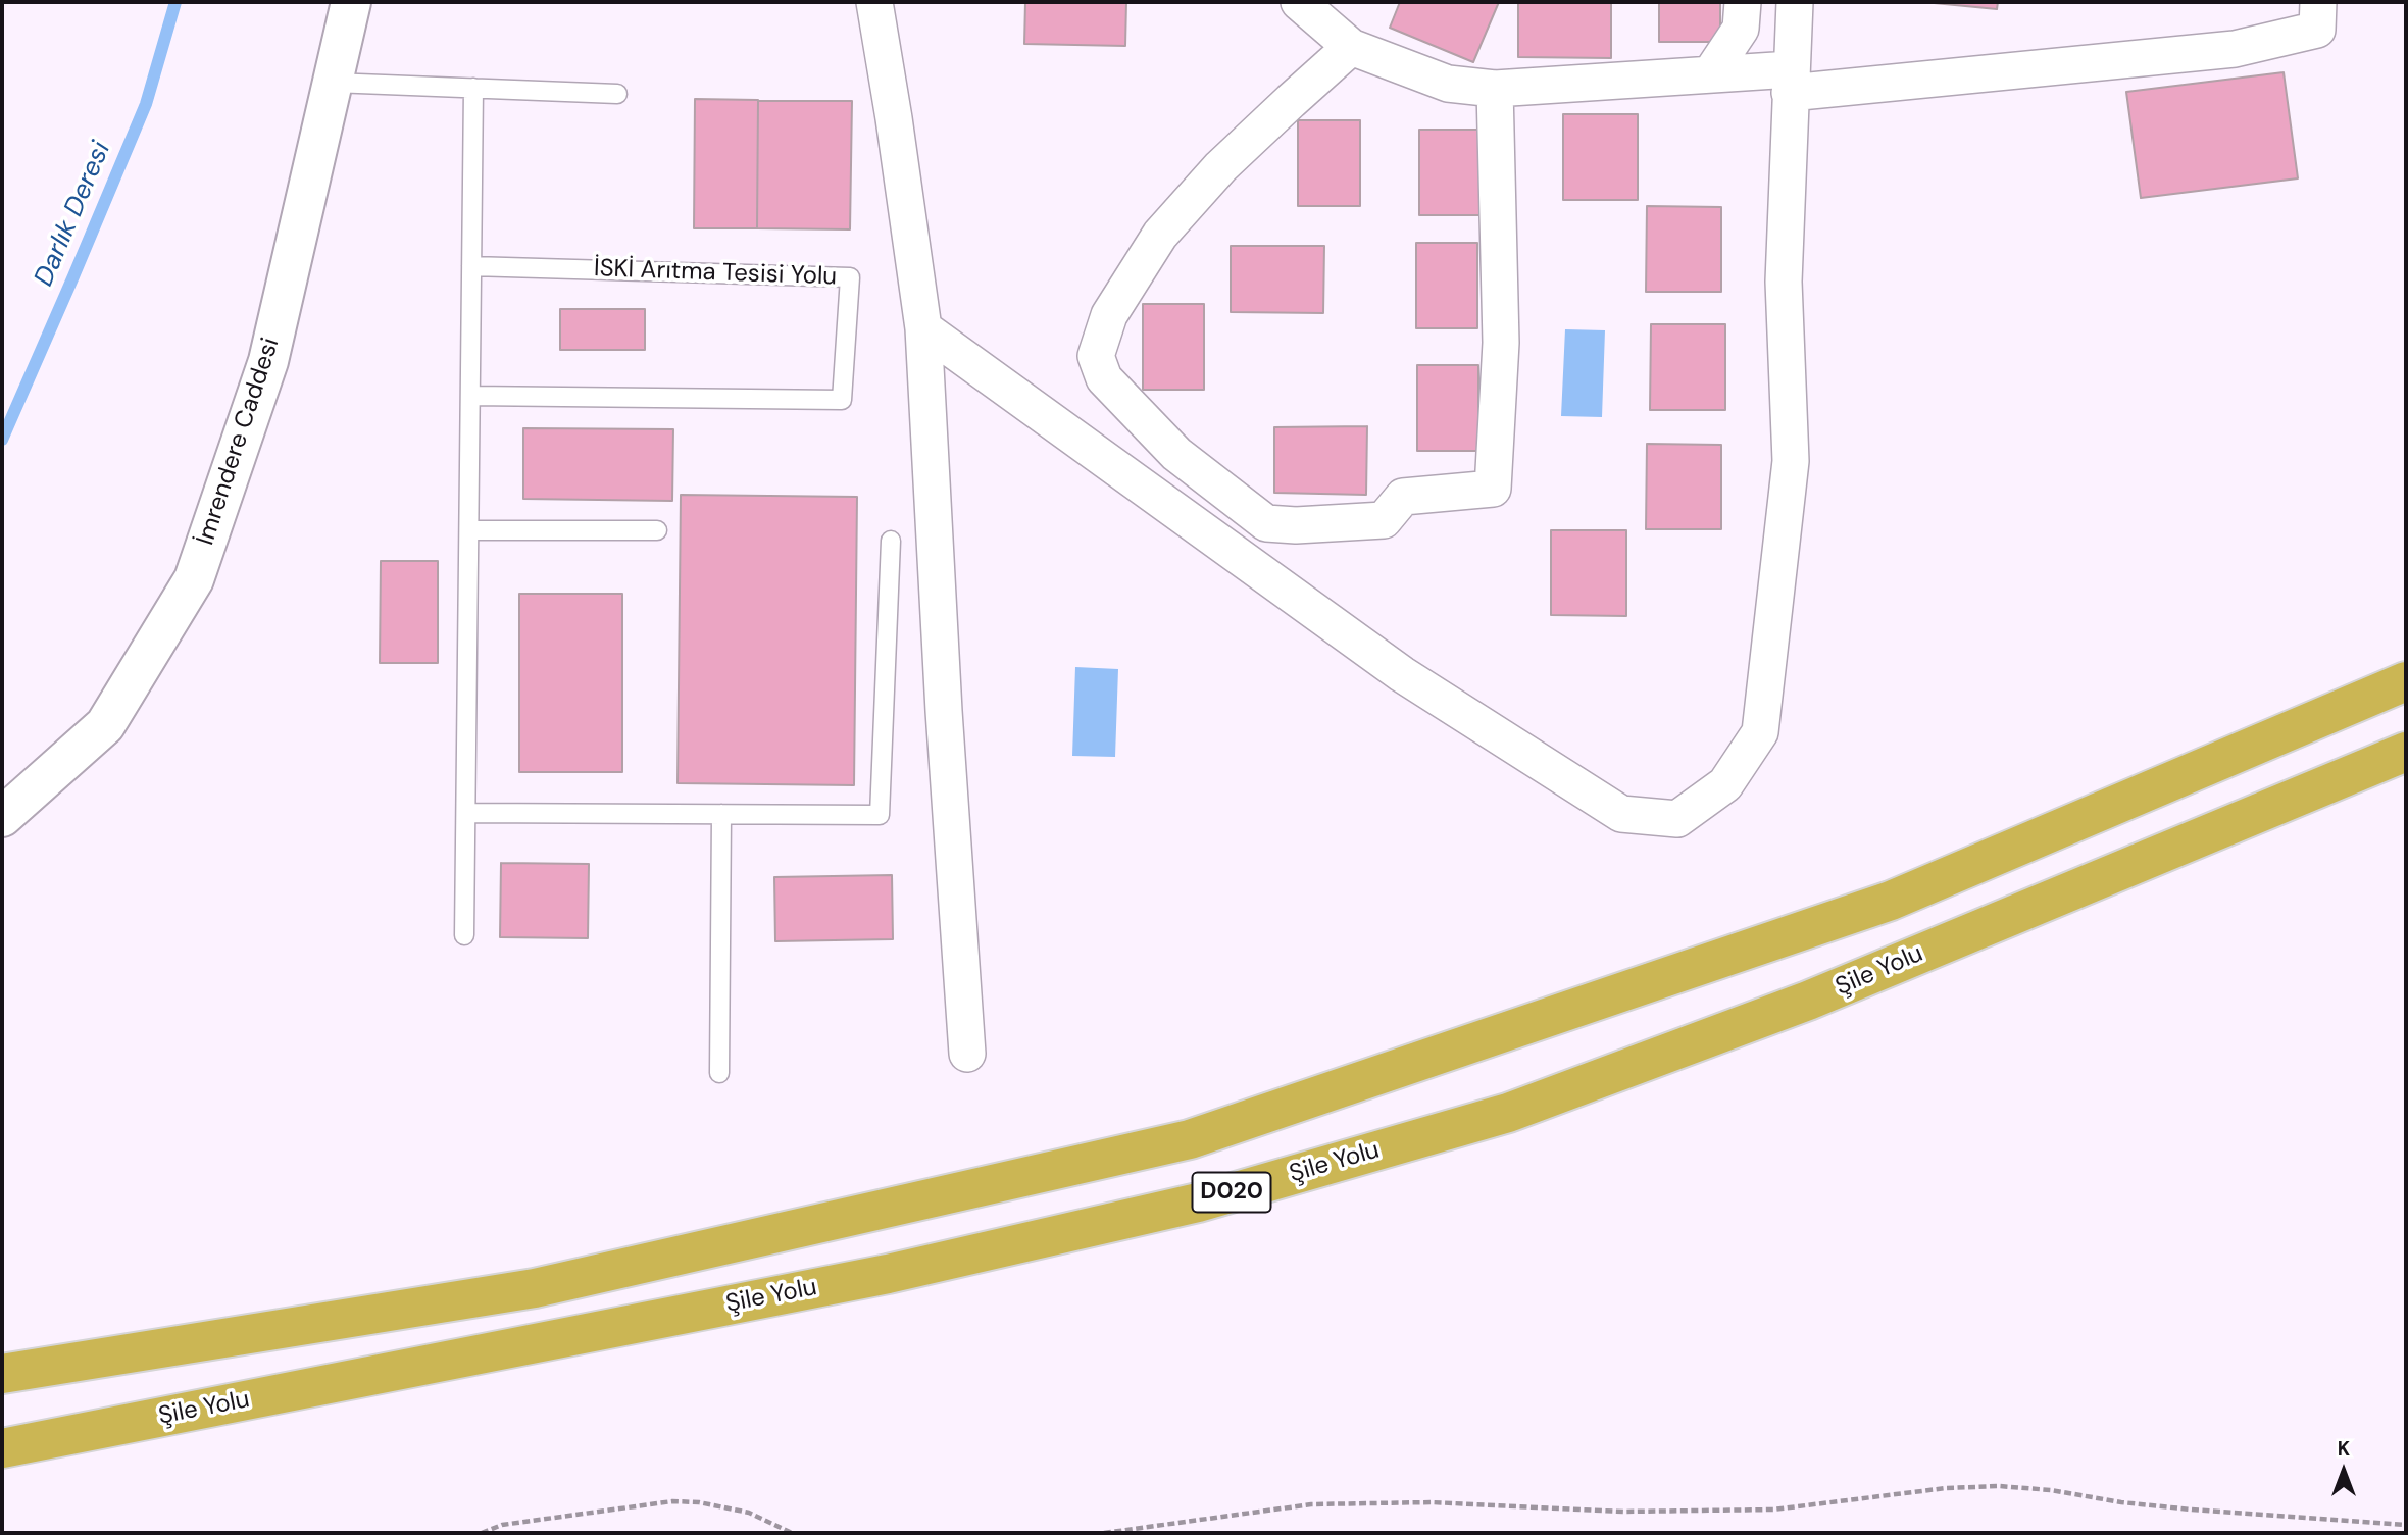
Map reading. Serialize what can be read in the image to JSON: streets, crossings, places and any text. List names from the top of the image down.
{
  "streets": {
    "highway": ["Şile Yolu", "D020"],
    "street": ["İmrendere Caddesi"],
    "lane": ["İSKİ Arıtma Tesisi Yolu"]
  },
  "water": ["Darlık Deresi"],
  "north": "top"
}
